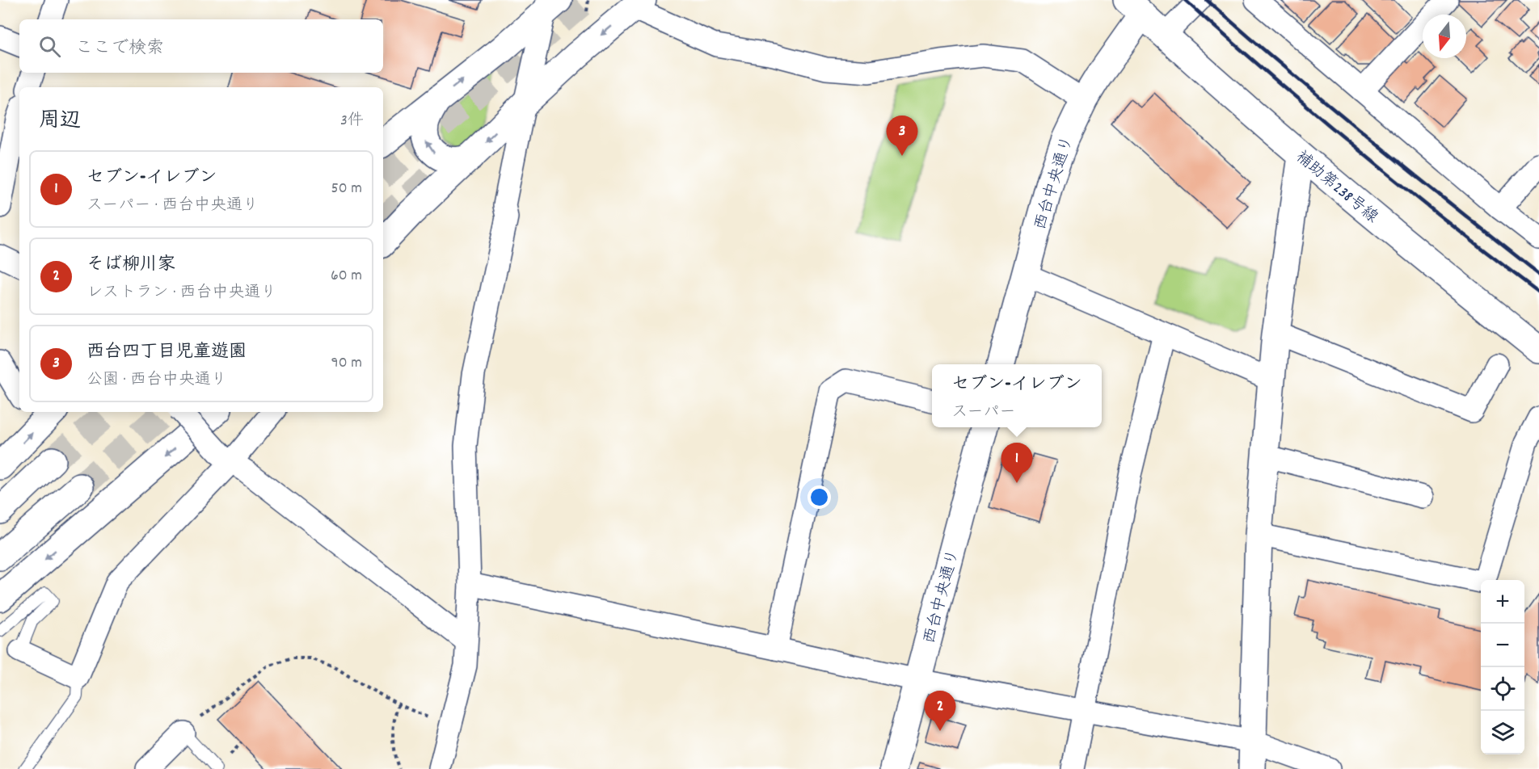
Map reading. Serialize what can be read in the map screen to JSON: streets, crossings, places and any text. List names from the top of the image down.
{
  "streets": {
    "street": ["西台中央通り", "補助第238号線"]
  },
  "crossings": [
    ["西台中央通り", "補助第238号線"]
  ],
  "north": "bottom",
  "page": {
    "search": "ここで検索",
    "heading": ["周辺", "3件"],
    "pins": ["3", "1", "2"],
    "list": [
      {
        "mark": "1",
        "name": "セブン-イレブン",
        "note": "スーパー · 西台中央通り",
        "value": "50 m"
      },
      {
        "mark": "2",
        "name": "そば柳川家",
        "note": "レストラン · 西台中央通り",
        "value": "60 m"
      },
      {
        "mark": "3",
        "name": "西台四丁目児童遊園",
        "note": "公園 · 西台中央通り",
        "value": "90 m"
      }
    ],
    "popup": ["セブン-イレブン", "スーパー"],
    "map_buttons": ["+", "−"]
  }
}
